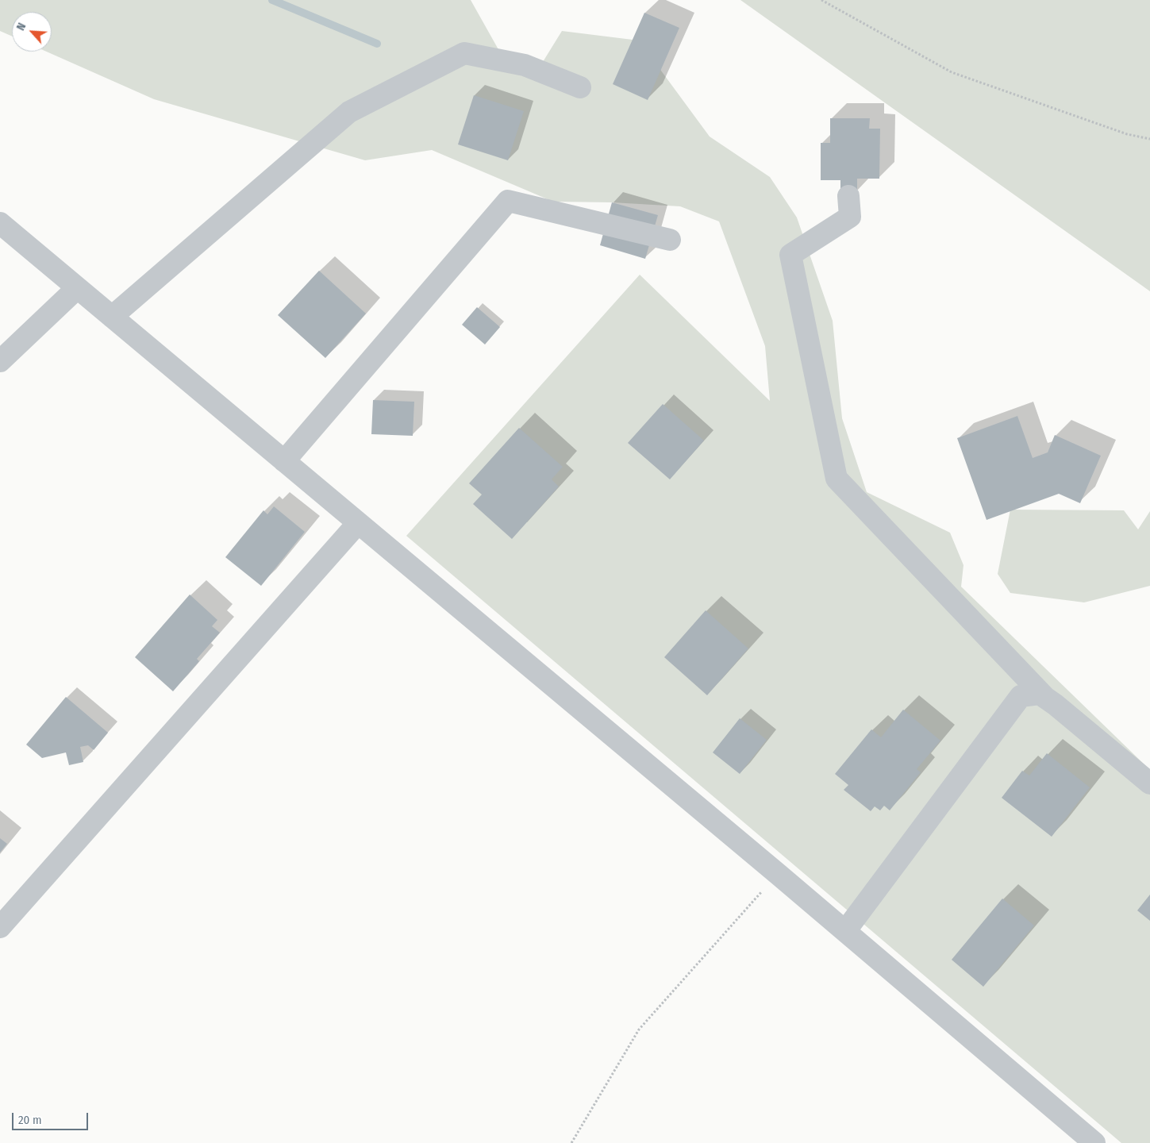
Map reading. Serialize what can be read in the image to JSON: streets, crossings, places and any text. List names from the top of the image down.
{
  "scale_bar": "20 m",
  "north": "top left"
}
